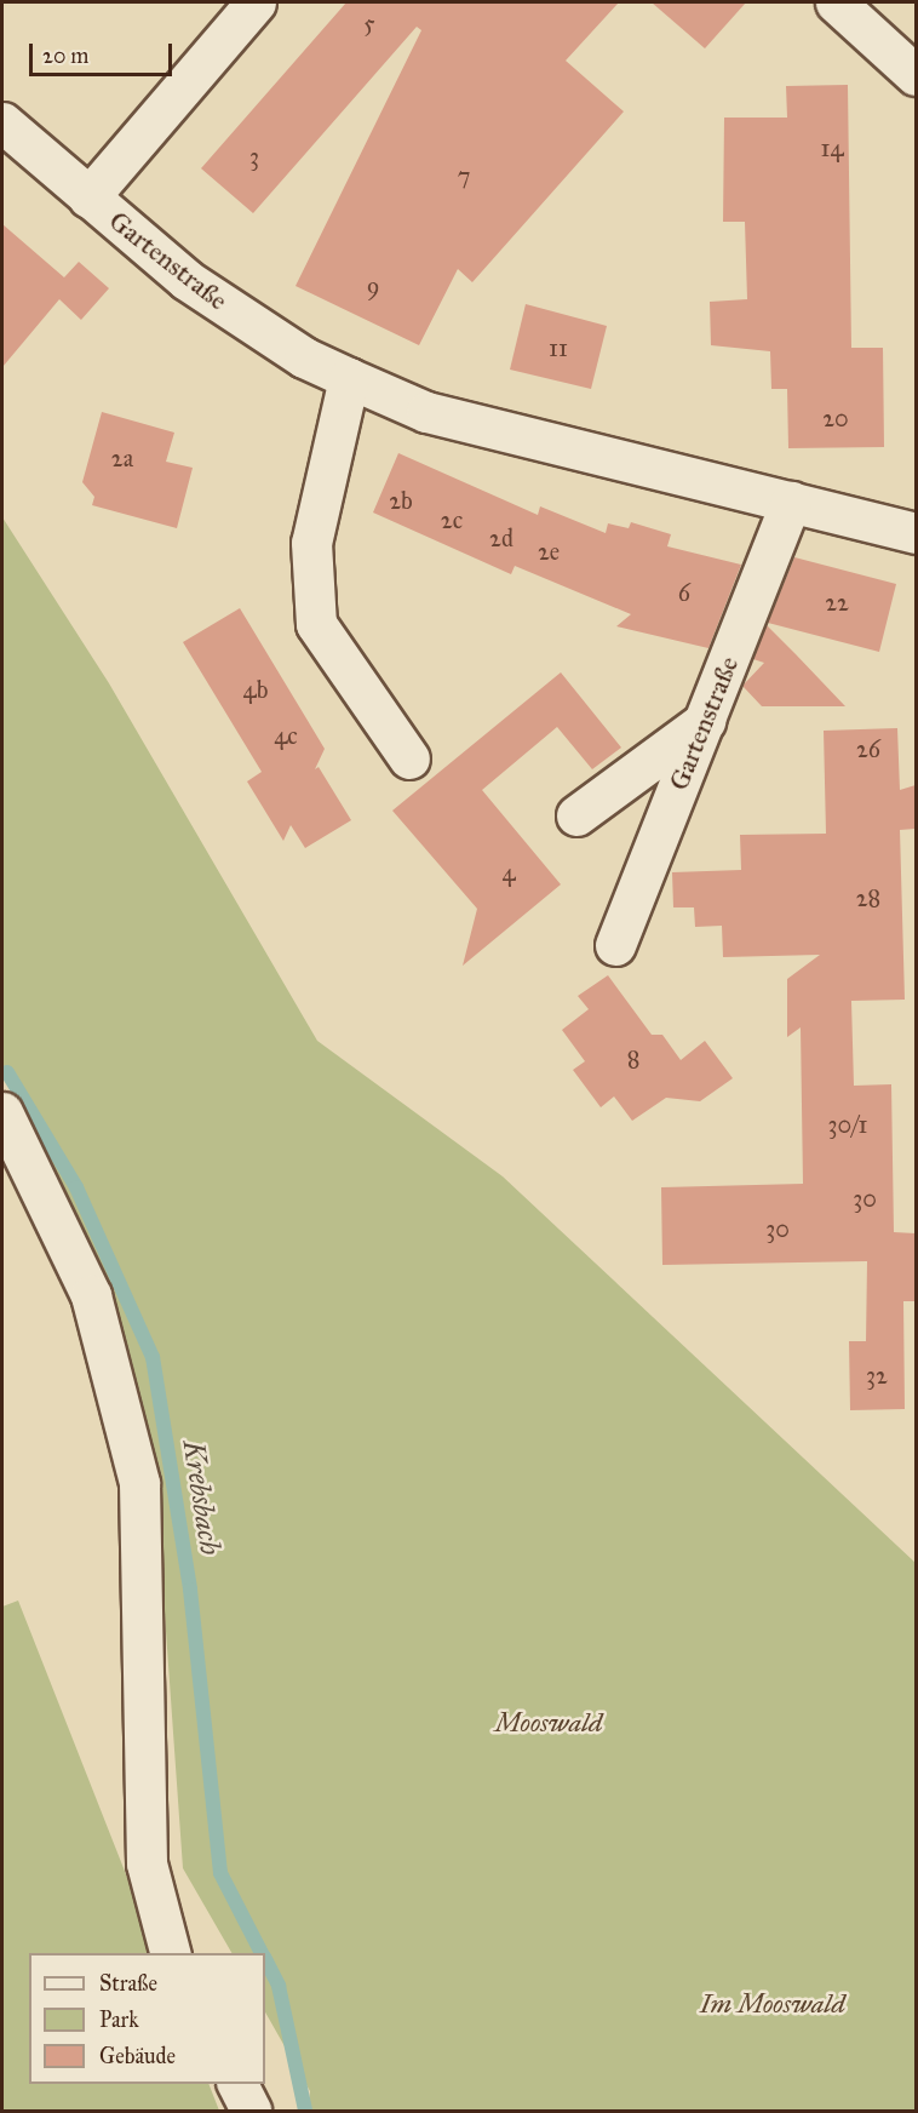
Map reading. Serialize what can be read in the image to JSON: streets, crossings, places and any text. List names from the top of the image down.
{
  "streets": {
    "street": ["Gartenstraße"]
  },
  "water": ["Krebsbach"],
  "parks": ["Mooswald", "Im Mooswald"],
  "house_numbers": [
    "5",
    "14",
    "3",
    "7",
    "9",
    "11",
    "20",
    "2a",
    "2b",
    "2c",
    "2d",
    "2e",
    "6",
    "22",
    "4b",
    "4c",
    "26",
    "4",
    "28",
    "8",
    "30/1",
    "30",
    "30",
    "32"
  ],
  "legend": ["Straße", "Park", "Gebäude"],
  "scale_bar": "20 m"
}
